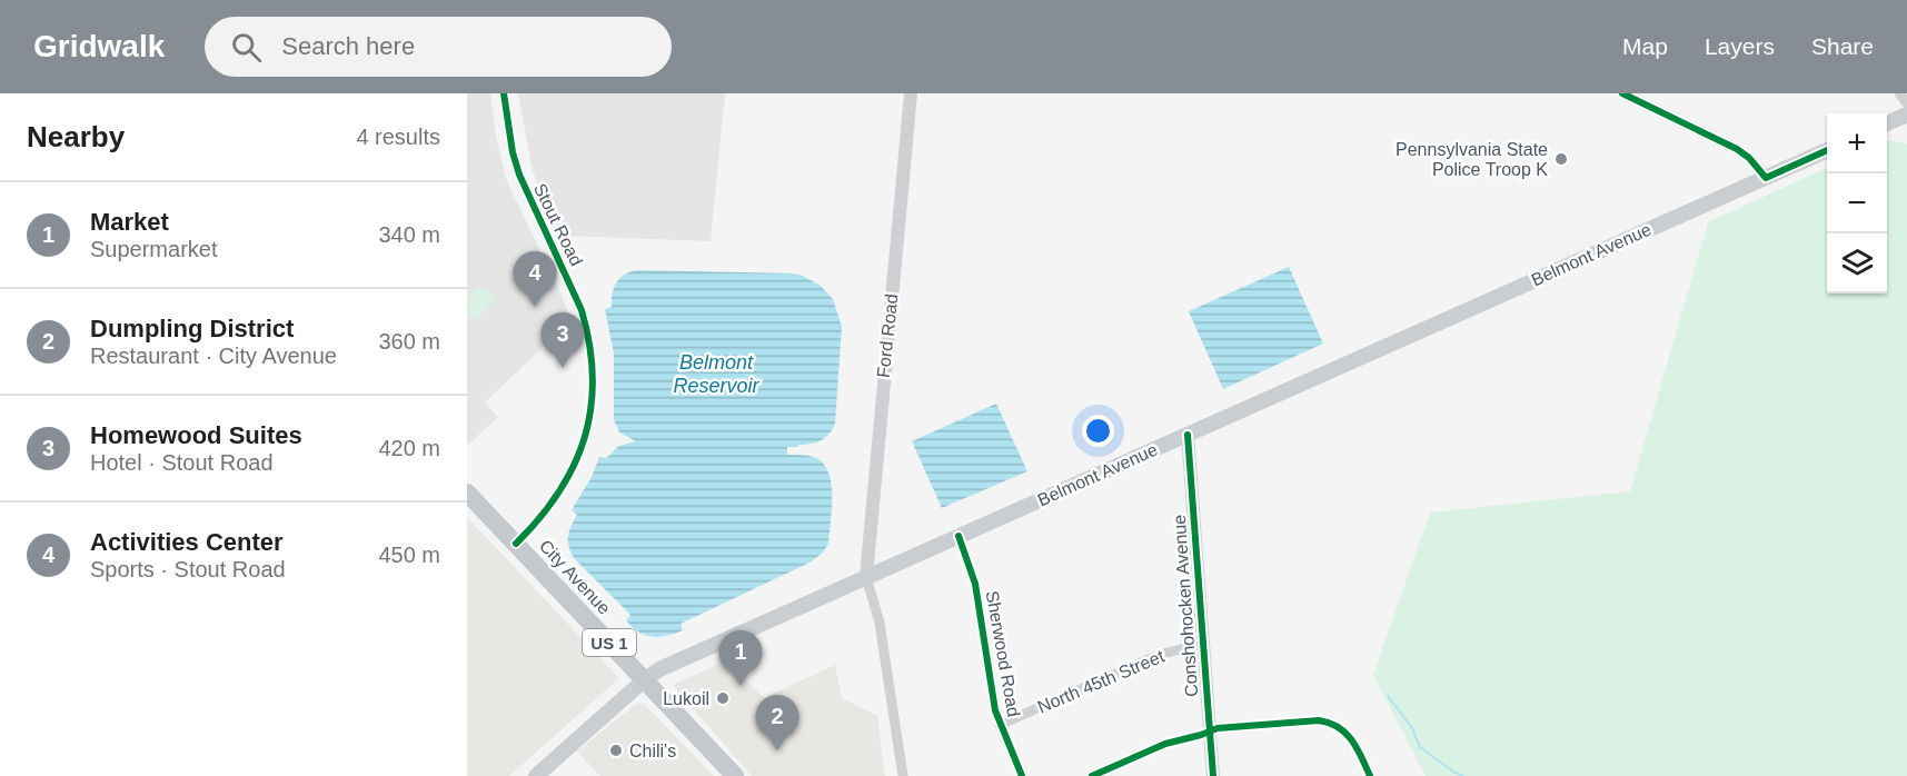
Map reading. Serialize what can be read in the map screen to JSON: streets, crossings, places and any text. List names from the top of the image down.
{
  "streets": {
    "highway": ["City Avenue", "US 1"],
    "main road": ["Belmont Avenue", "Ford Road", "Conshohocken Avenue"],
    "street": ["Stout Road", "Sherwood Road", "North 45th Street"]
  },
  "crossings": [
    ["Stout Road", "City Avenue"],
    ["Belmont Avenue", "Ford Road"],
    ["Belmont Avenue", "City Avenue"],
    ["Belmont Avenue", "Conshohocken Avenue"],
    ["Belmont Avenue", "Sherwood Road"],
    ["Conshohocken Avenue", "North 45th Street"],
    ["Sherwood Road", "North 45th Street"]
  ],
  "water": ["Belmont Reservoir"],
  "places": ["Pennsylvania State Police Troop K", "Lukoil", "Chili's"],
  "page": {
    "header": "Gridwalk",
    "search": "Search here",
    "nav": ["Map", "Layers", "Share"],
    "heading": ["Nearby", "4 results"],
    "map_buttons": ["+", "−"],
    "list": [
      {
        "mark": "1",
        "name": "Market",
        "note": "Supermarket",
        "value": "340 m"
      },
      {
        "mark": "2",
        "name": "Dumpling District",
        "note": "Restaurant · City Avenue",
        "value": "360 m"
      },
      {
        "mark": "3",
        "name": "Homewood Suites",
        "note": "Hotel · Stout Road",
        "value": "420 m"
      },
      {
        "mark": "4",
        "name": "Activities Center",
        "note": "Sports · Stout Road",
        "value": "450 m"
      }
    ],
    "pins": [
      "4",
      "3",
      "1",
      "2"
    ]
  }
}
